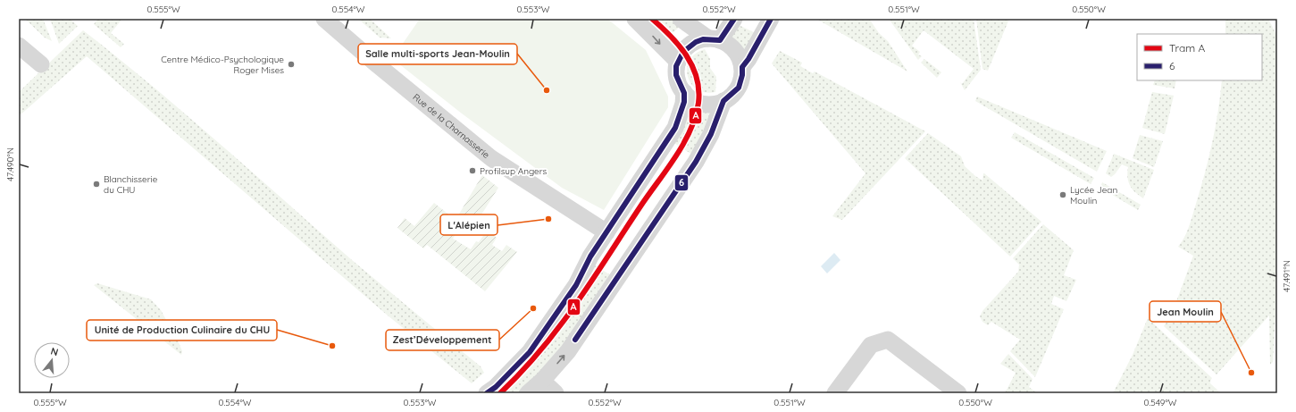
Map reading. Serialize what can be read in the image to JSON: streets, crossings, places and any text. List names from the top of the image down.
{
  "streets": {
    "street": ["Rue de la Charnasserie"]
  },
  "places": [
    "Centre Médico-Psychologique Roger Mises",
    "Salle multi-sports Jean-Moulin",
    "Profilsup Angers",
    "Blanchisserie du CHU",
    "Lycée Jean Moulin",
    "L'Alépien",
    "Zest’Développement",
    "Unité de Production Culinaire du CHU",
    "Jean Moulin"
  ],
  "lines": ["tram line A", "transit line 6"],
  "legend": ["Tram A", "6"],
  "north": "top",
  "coordinates": [
    "0.555°W",
    "0.554°W",
    "0.553°W",
    "0.552°W",
    "0.551°W",
    "0.550°W",
    "47.490°N",
    "47.491°N",
    "0.549°W"
  ]
}
